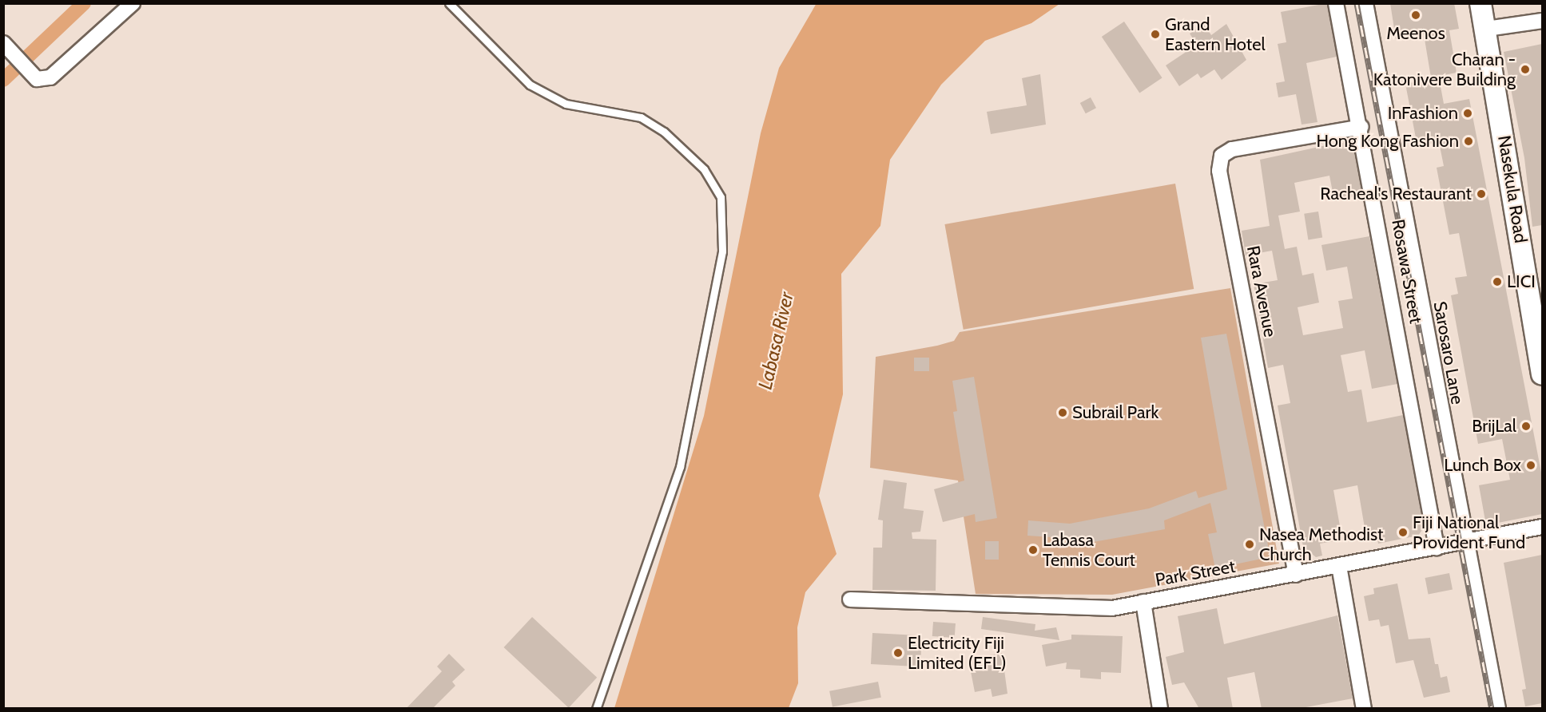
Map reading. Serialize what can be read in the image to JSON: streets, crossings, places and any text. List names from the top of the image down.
{
  "streets": {
    "main road": ["Nasekula Road"],
    "street": [
      "Rosawa Street",
      "Rara Avenue",
      "Sarosaro Lane",
      "Park Street"
    ]
  },
  "crossings": [
    ["Rosawa Street", "Rara Avenue"],
    ["Rosawa Street", "Park Street"],
    ["Rara Avenue", "Park Street"],
    ["Sarosaro Lane", "Park Street"]
  ],
  "water": ["Labasa River"],
  "places": [
    "Meenos",
    "Grand Eastern Hotel",
    "Charan - Katonivere Building",
    "InFashion",
    "Hong Kong Fashion",
    "Racheal's Restaurant",
    "LICI",
    "Subrail Park",
    "BrijLal",
    "Lunch Box",
    "Fiji National Provident Fund",
    "Nasea Methodist Church",
    "Labasa Tennis Court",
    "Electricity Fiji Limited (EFL)"
  ]
}
